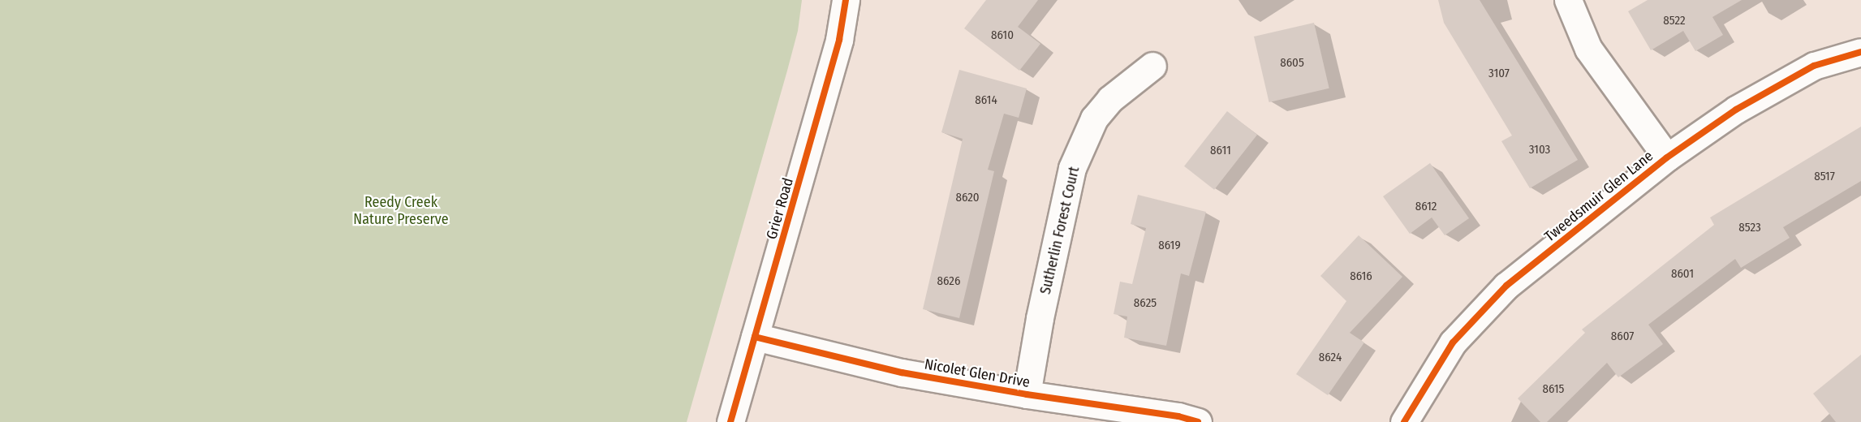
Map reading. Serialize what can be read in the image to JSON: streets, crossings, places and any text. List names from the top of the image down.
{
  "streets": {
    "street": [
      "Tweedsmuir Glen Lane",
      "Grier Road",
      "Sutherlin Forest Court",
      "Nicolet Glen Drive"
    ]
  },
  "crossings": [
    ["Grier Road", "Nicolet Glen Drive"],
    ["Sutherlin Forest Court", "Nicolet Glen Drive"]
  ],
  "parks": ["Reedy Creek Nature Preserve"],
  "house_numbers": [
    "8522",
    "8610",
    "8605",
    "3107",
    "8614",
    "3103",
    "8611",
    "8517",
    "8620",
    "8612",
    "8523",
    "8619",
    "8601",
    "8616",
    "8626",
    "8625",
    "8607",
    "8624",
    "8615"
  ]
}
